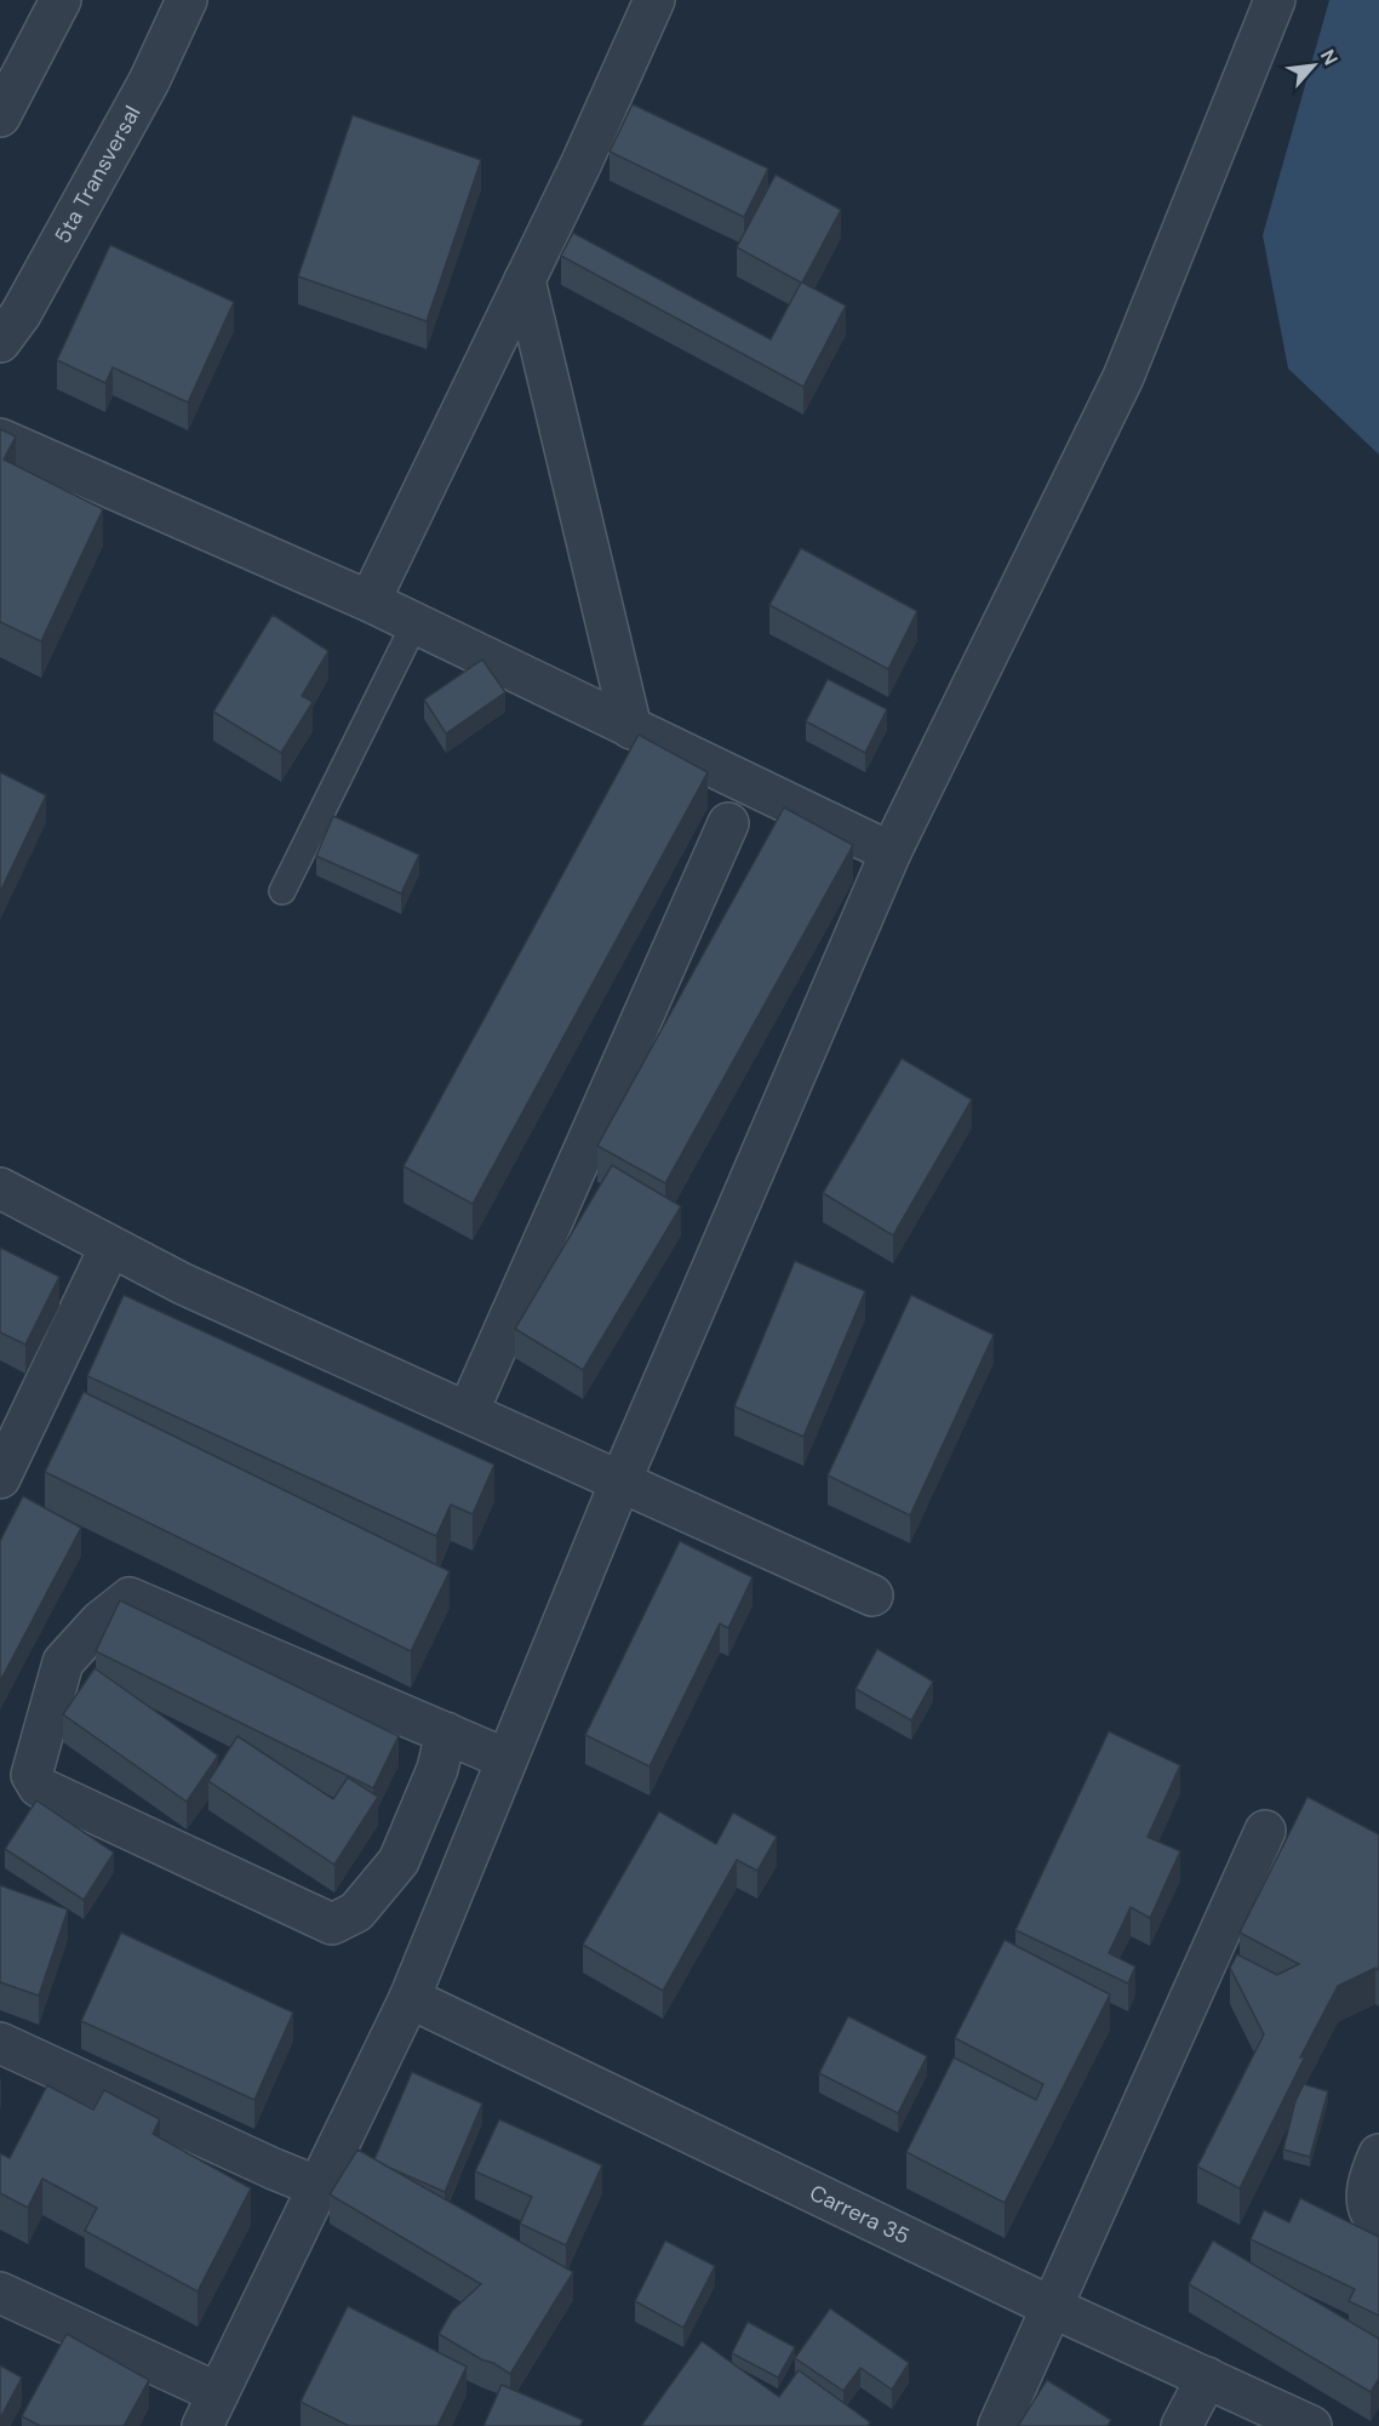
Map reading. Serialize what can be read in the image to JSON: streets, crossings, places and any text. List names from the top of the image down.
{
  "streets": {
    "street": ["5ta Transversal", "Carrera 35"]
  },
  "north": "top right"
}
